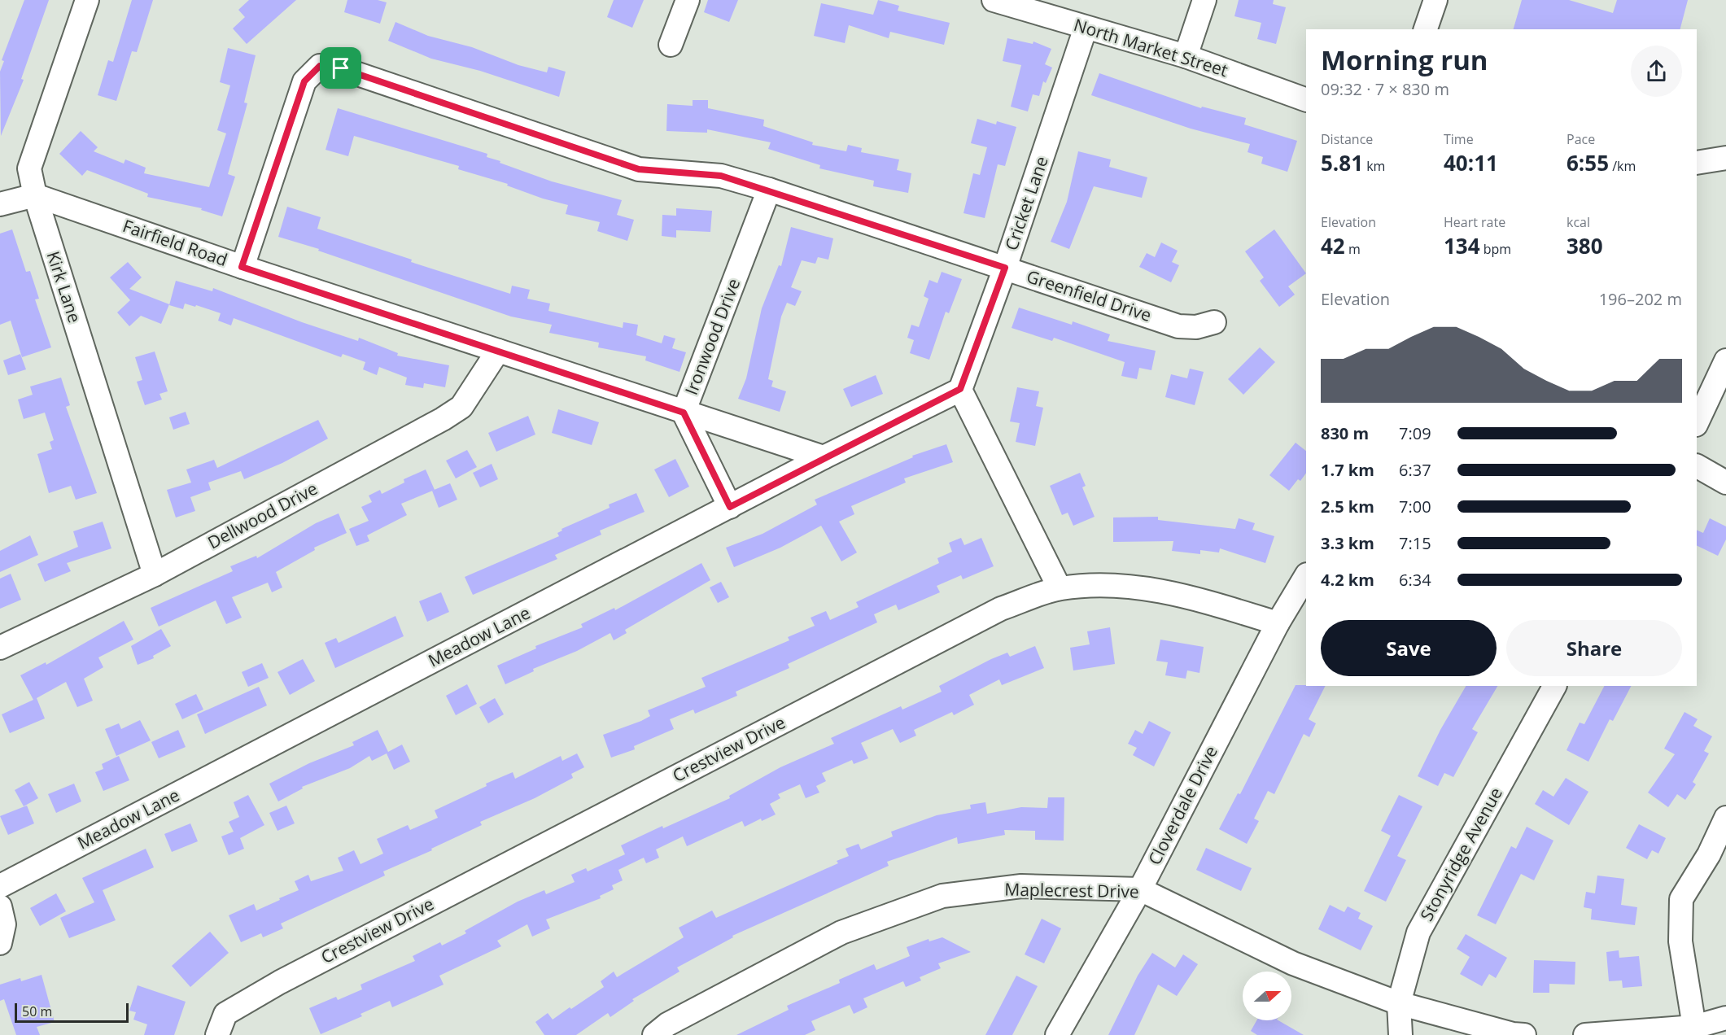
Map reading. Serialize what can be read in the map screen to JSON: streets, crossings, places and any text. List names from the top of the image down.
{
  "streets": {
    "street": [
      "North Market Street",
      "Cricket Lane",
      "Fairfield Road",
      "Kirk Lane",
      "Greenfield Drive",
      "Ironwood Drive",
      "Dellwood Drive",
      "Meadow Lane",
      "Crestview Drive",
      "Cloverdale Drive",
      "Stonyridge Avenue",
      "Maplecrest Drive"
    ]
  },
  "crossings": [
    ["North Market Street", "Cricket Lane"],
    ["Cricket Lane", "Greenfield Drive"],
    ["Cricket Lane", "Meadow Lane"],
    ["Fairfield Road", "Kirk Lane"],
    ["Fairfield Road", "Greenfield Drive"],
    ["Fairfield Road", "Ironwood Drive"],
    ["Fairfield Road", "Dellwood Drive"],
    ["Fairfield Road", "Meadow Lane"],
    ["Kirk Lane", "Dellwood Drive"],
    ["Greenfield Drive", "Ironwood Drive"],
    ["Ironwood Drive", "Meadow Lane"],
    ["Crestview Drive", "Cloverdale Drive"],
    ["Cloverdale Drive", "Maplecrest Drive"],
    ["Stonyridge Avenue", "Maplecrest Drive"]
  ],
  "scale_bar": "50 m",
  "north": "right",
  "page": {
    "heading": ["Morning run", "09:32 · 7 × 830 m"],
    "stats": [
      ["Distance", "5.81 km"],
      ["Time", "40:11"],
      ["Pace", "6:55 /km"],
      ["Elevation", "42 m"],
      ["Heart rate", "134 bpm"],
      ["kcal", "380"]
    ],
    "chart": ["Elevation", "196–202 m"],
    "list": [
      {
        "name": "830 m",
        "note": "7:09"
      },
      {
        "name": "1.7 km",
        "note": "6:37"
      },
      {
        "name": "2.5 km",
        "note": "7:00"
      },
      {
        "name": "3.3 km",
        "note": "7:15"
      },
      {
        "name": "4.2 km",
        "note": "6:34"
      }
    ],
    "buttons": ["Save", "Share"],
    "scale": "50 m"
  }
}
